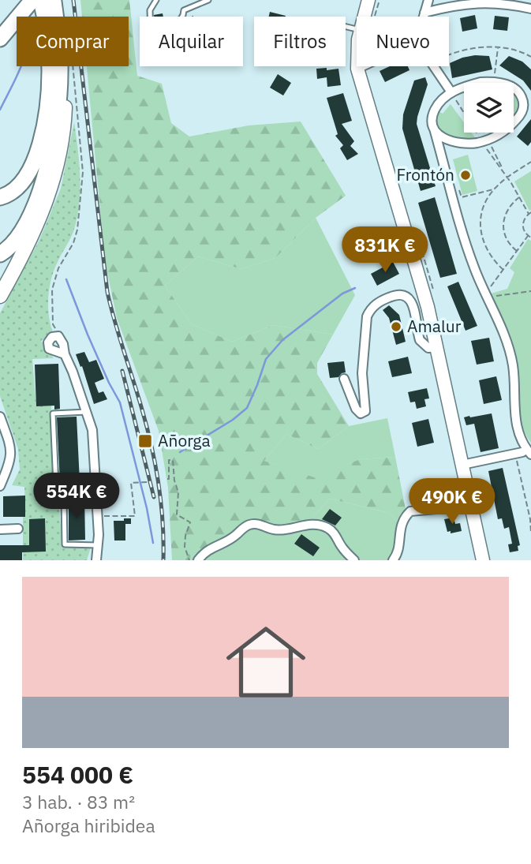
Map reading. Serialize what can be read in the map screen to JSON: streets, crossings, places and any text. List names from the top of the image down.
{
  "places": {
    "other": ["Frontón", "Amalur"],
    "transit": ["Añorga"]
  },
  "page": {
    "chip": [
      "Comprar",
      "Alquilar",
      "Filtros",
      "Nuevo"
    ],
    "price": ["831K €", "554K €", "490K €"],
    "list": [
      {
        "name": "554 000 €",
        "note": "3 hab. · 83 m² · Añorga hiribidea"
      }
    ]
  }
}
